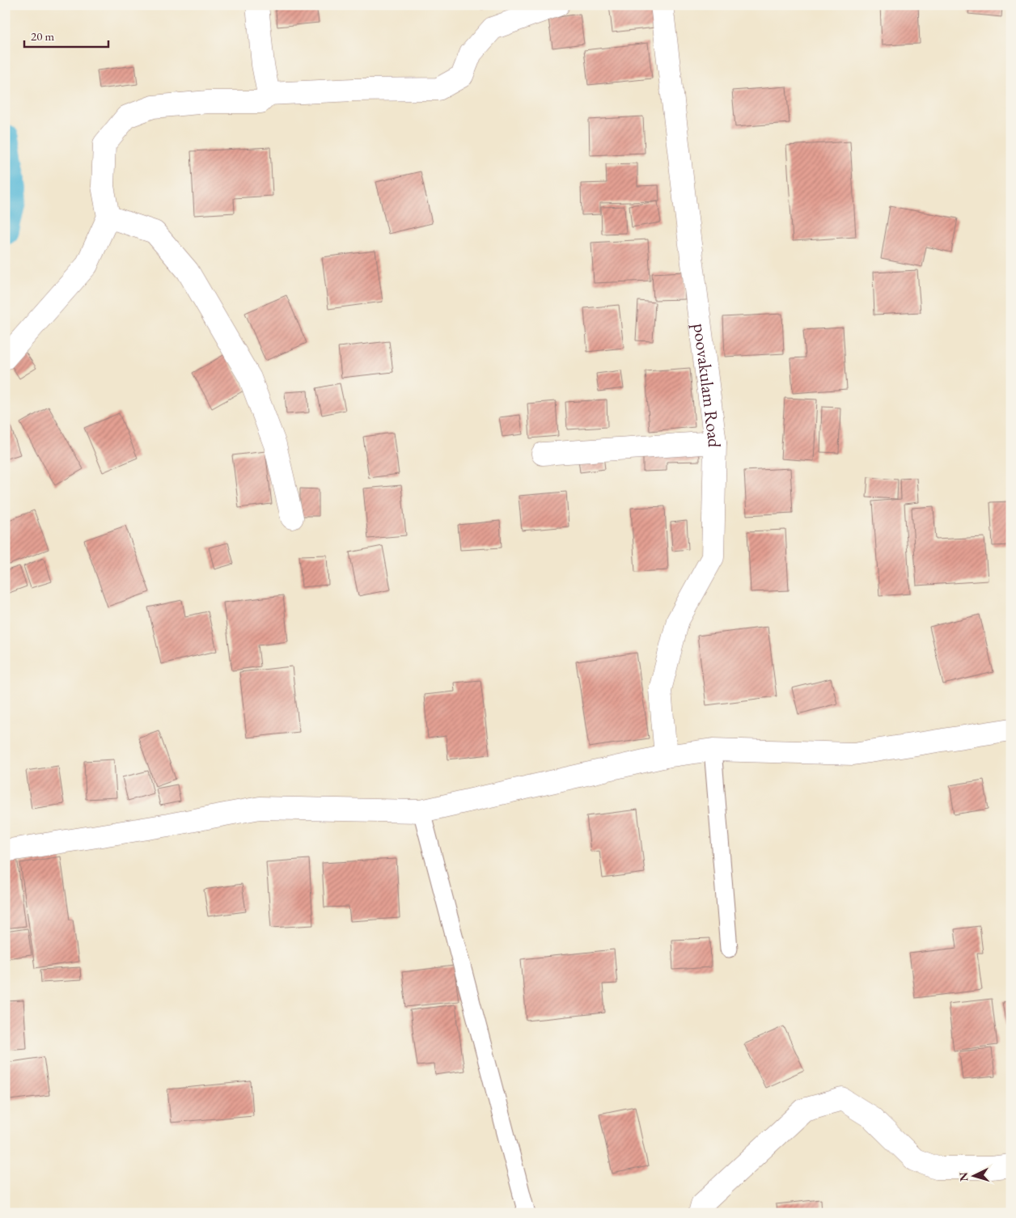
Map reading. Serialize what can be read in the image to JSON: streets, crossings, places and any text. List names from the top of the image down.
{
  "streets": {
    "street": ["poovakulam Road"]
  },
  "scale_bar": "20 m",
  "north": "left"
}
